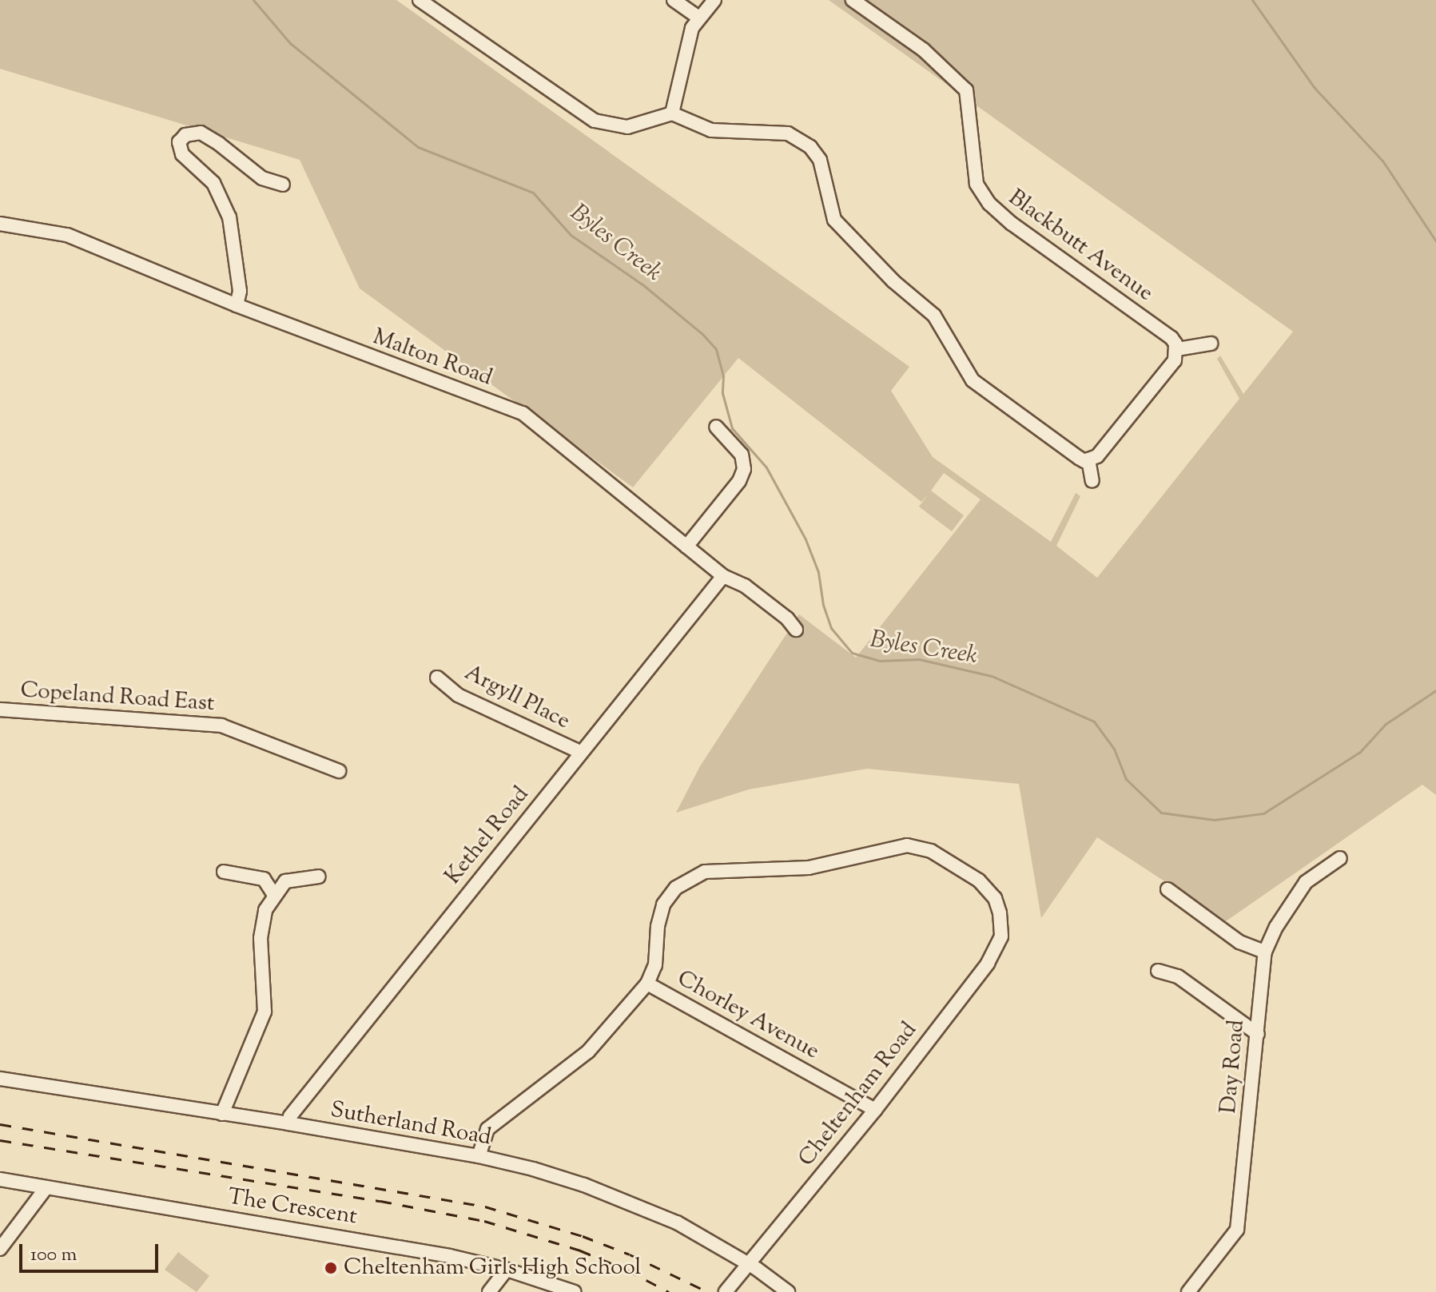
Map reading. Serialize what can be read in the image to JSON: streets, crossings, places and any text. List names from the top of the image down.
{
  "streets": {
    "street": [
      "Blackbutt Avenue",
      "Malton Road",
      "Copeland Road East",
      "Argyll Place",
      "Kethel Road",
      "Chorley Avenue",
      "Day Road",
      "Cheltenham Road",
      "Sutherland Road",
      "The Crescent"
    ]
  },
  "crossings": [
    ["Malton Road", "Kethel Road"],
    ["Argyll Place", "Kethel Road"],
    ["Kethel Road", "Sutherland Road"],
    ["Chorley Avenue", "Cheltenham Road"],
    ["Chorley Avenue", "Sutherland Road"],
    ["Cheltenham Road", "Sutherland Road"]
  ],
  "water": ["Byles Creek"],
  "places": ["Cheltenham Girls High School"],
  "scale_bar": "100 m"
}
